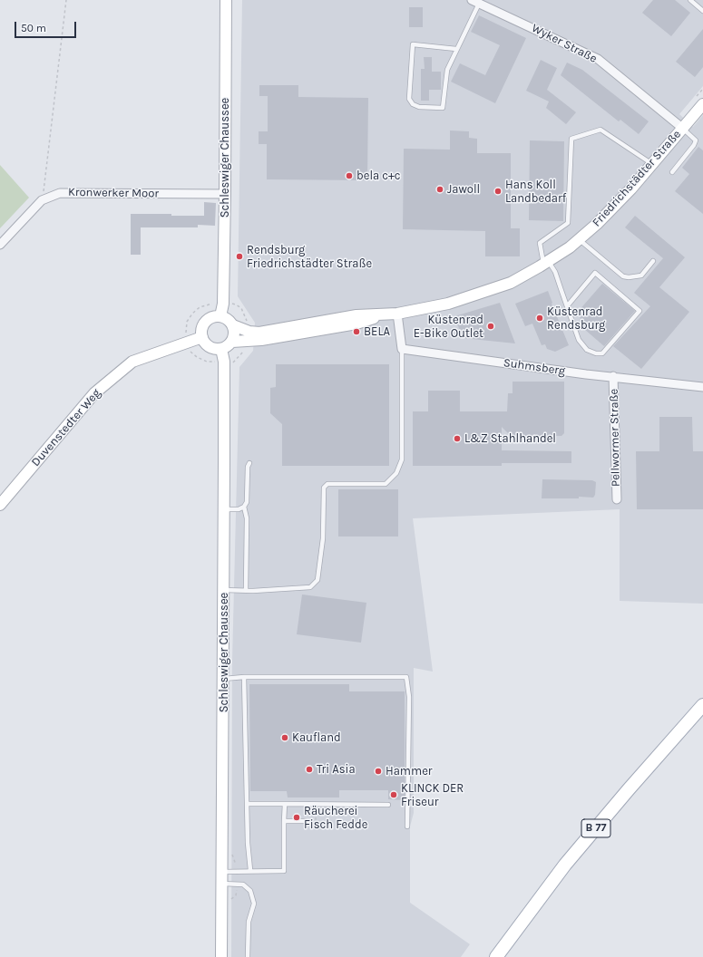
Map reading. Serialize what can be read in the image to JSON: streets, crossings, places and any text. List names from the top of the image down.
{
  "streets": {
    "main road": [
      "Schleswiger Chaussee",
      "Friedrichstädter Straße",
      "Duvenstedter Weg",
      "B 77"
    ],
    "street": [
      "Wyker Straße",
      "Kronwerker Moor",
      "Suhmsberg",
      "Pellwormer Straße"
    ]
  },
  "crossings": [
    ["Wyker Straße", "Friedrichstädter Straße"],
    ["Schleswiger Chaussee", "Friedrichstädter Straße"],
    ["Schleswiger Chaussee", "Kronwerker Moor"],
    ["Schleswiger Chaussee", "Duvenstedter Weg"],
    ["Friedrichstädter Straße", "Duvenstedter Weg"],
    ["Suhmsberg", "Pellwormer Straße"]
  ],
  "places": [
    "bela c+c",
    "Jawoll",
    "Hans Koll Landbedarf",
    "Rendsburg Friedrichstädter Straße",
    "Küstenrad Rendsburg",
    "Küstenrad E-Bike Outlet",
    "BELA",
    "L&Z Stahlhandel",
    "Kaufland",
    "Tri Asia",
    "Hammer",
    "KLINCK DER Friseur",
    "Räucherei Fisch Fedde"
  ],
  "scale_bar": "50 m"
}
